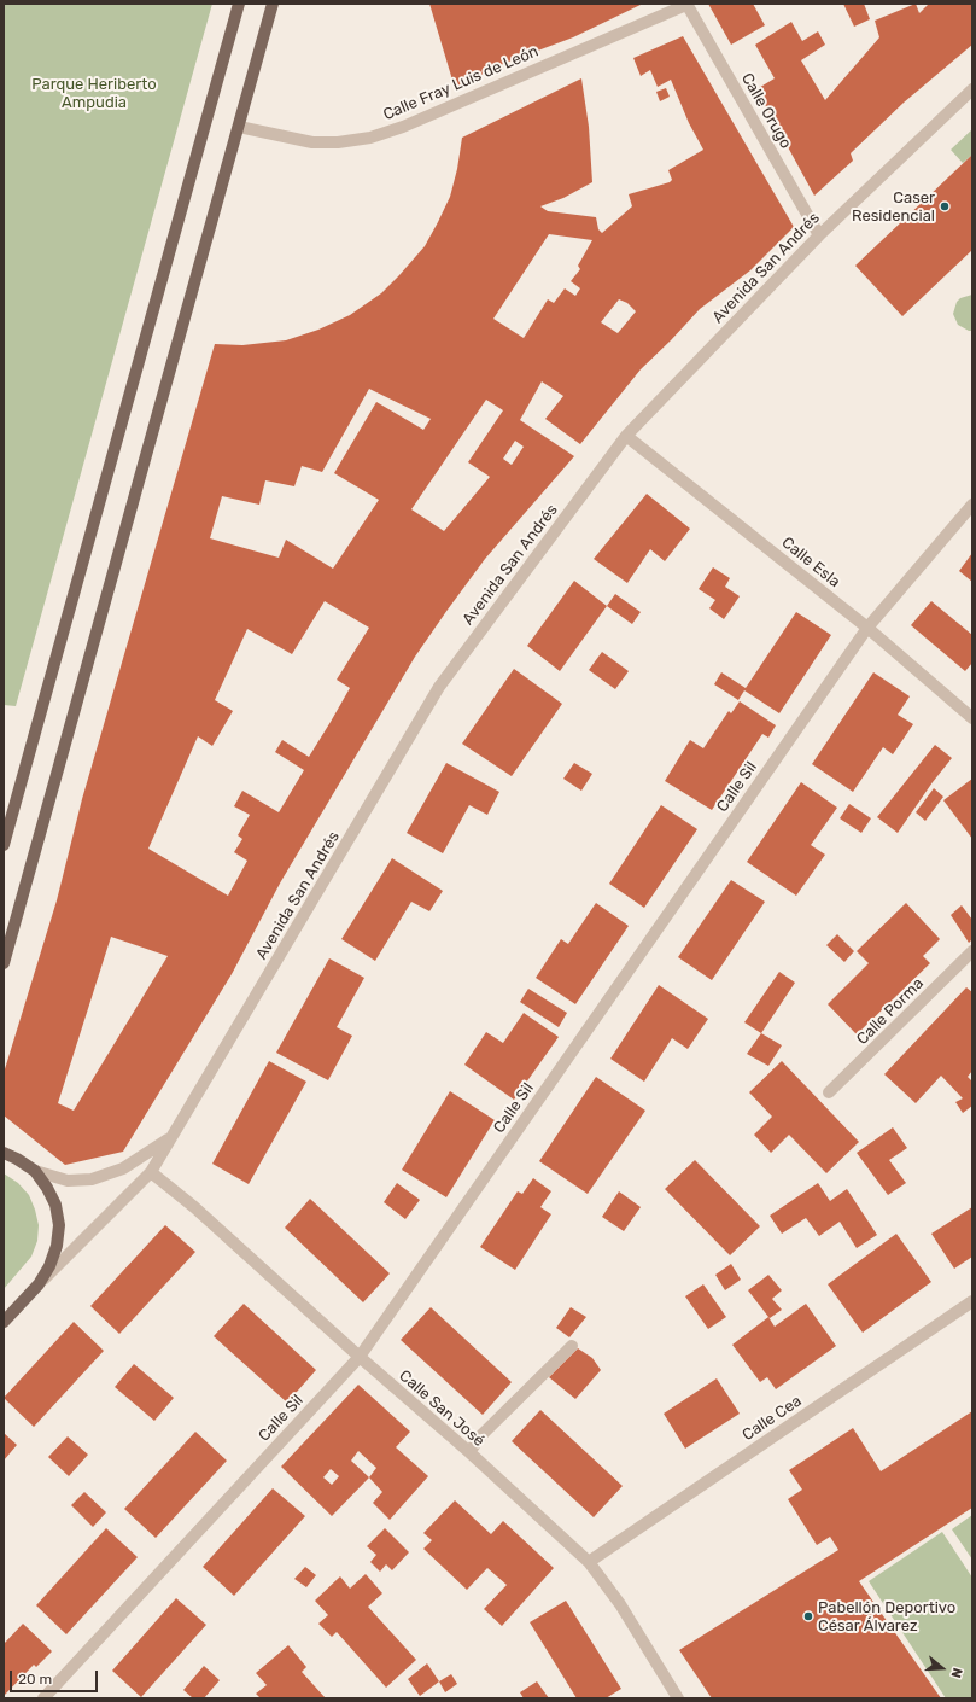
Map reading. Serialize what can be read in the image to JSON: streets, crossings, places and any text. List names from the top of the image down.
{
  "streets": {
    "street": [
      "Calle Fray Luis de León",
      "Calle Orugo",
      "Avenida San Andrés",
      "Calle Esla",
      "Calle Sil",
      "Calle Porma",
      "Calle San José",
      "Calle Cea"
    ]
  },
  "crossings": [
    ["Calle Fray Luis de León", "Calle Orugo"],
    ["Calle Orugo", "Avenida San Andrés"],
    ["Avenida San Andrés", "Calle Esla"],
    ["Avenida San Andrés", "Calle San José"],
    ["Calle Esla", "Calle Sil"],
    ["Calle Sil", "Calle San José"],
    ["Calle San José", "Calle Cea"]
  ],
  "parks": ["Parque Heriberto Ampudia"],
  "places": ["Caser Residencial", "Pabellón Deportivo César Álvarez"],
  "scale_bar": "20 m",
  "north": "right"
}
